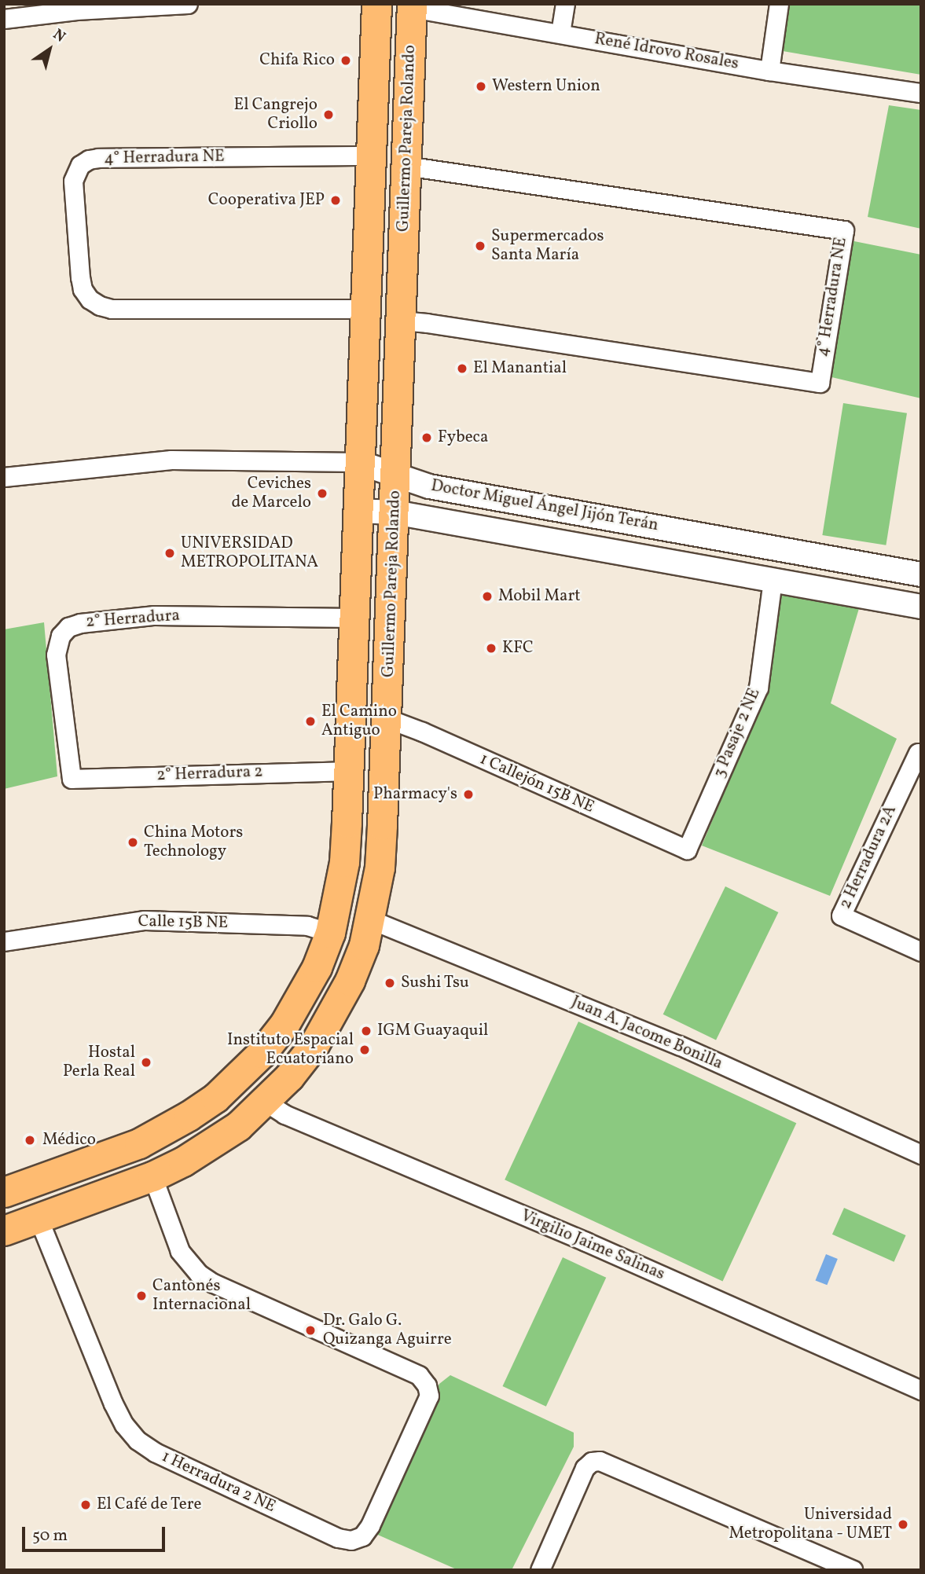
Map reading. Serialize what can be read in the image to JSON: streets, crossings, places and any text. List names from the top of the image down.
{
  "streets": {
    "main road": ["Guillermo Pareja Rolando"],
    "street": [
      "René Idrovo Rosales",
      "4° Herradura NE",
      "Doctor Miguel Ángel Jijón Terán",
      "2° Herradura",
      "3 Pasaje 2 NE",
      "2° Herradura 2",
      "1 Callejón 15B NE",
      "2 Herradura 2A",
      "Calle 15B NE",
      "Juan A. Jacome Bonilla",
      "Virgilio Jaime Salinas",
      "1 Herradura 2 NE"
    ]
  },
  "crossings": [
    ["René Idrovo Rosales", "Guillermo Pareja Rolando"],
    ["Guillermo Pareja Rolando", "4° Herradura NE"],
    ["Guillermo Pareja Rolando", "Doctor Miguel Ángel Jijón Terán"],
    ["Guillermo Pareja Rolando", "1 Callejón 15B NE"],
    ["Guillermo Pareja Rolando", "Juan A. Jacome Bonilla"],
    ["Guillermo Pareja Rolando", "Virgilio Jaime Salinas"],
    ["Guillermo Pareja Rolando", "1 Herradura 2 NE"],
    ["Doctor Miguel Ángel Jijón Terán", "3 Pasaje 2 NE"],
    ["2° Herradura", "2° Herradura 2"],
    ["3 Pasaje 2 NE", "1 Callejón 15B NE"]
  ],
  "places": [
    "Chifa Rico",
    "Western Union",
    "El Cangrejo Criollo",
    "Cooperativa JEP",
    "Supermercados Santa María",
    "El Manantial",
    "Fybeca",
    "Ceviches de Marcelo",
    "UNIVERSIDAD METROPOLITANA",
    "Mobil Mart",
    "KFC",
    "El Camino Antiguo",
    "Pharmacy's",
    "China Motors Technology",
    "Sushi Tsu",
    "IGM Guayaquil",
    "Instituto Espacial Ecuatoriano",
    "Hostal Perla Real",
    "Médico",
    "Cantonés Internacional",
    "Dr. Galo G. Quizanga Aguirre",
    "El Café de Tere",
    "Universidad Metropolitana - UMET"
  ],
  "scale_bar": "50 m",
  "north": "top right"
}
